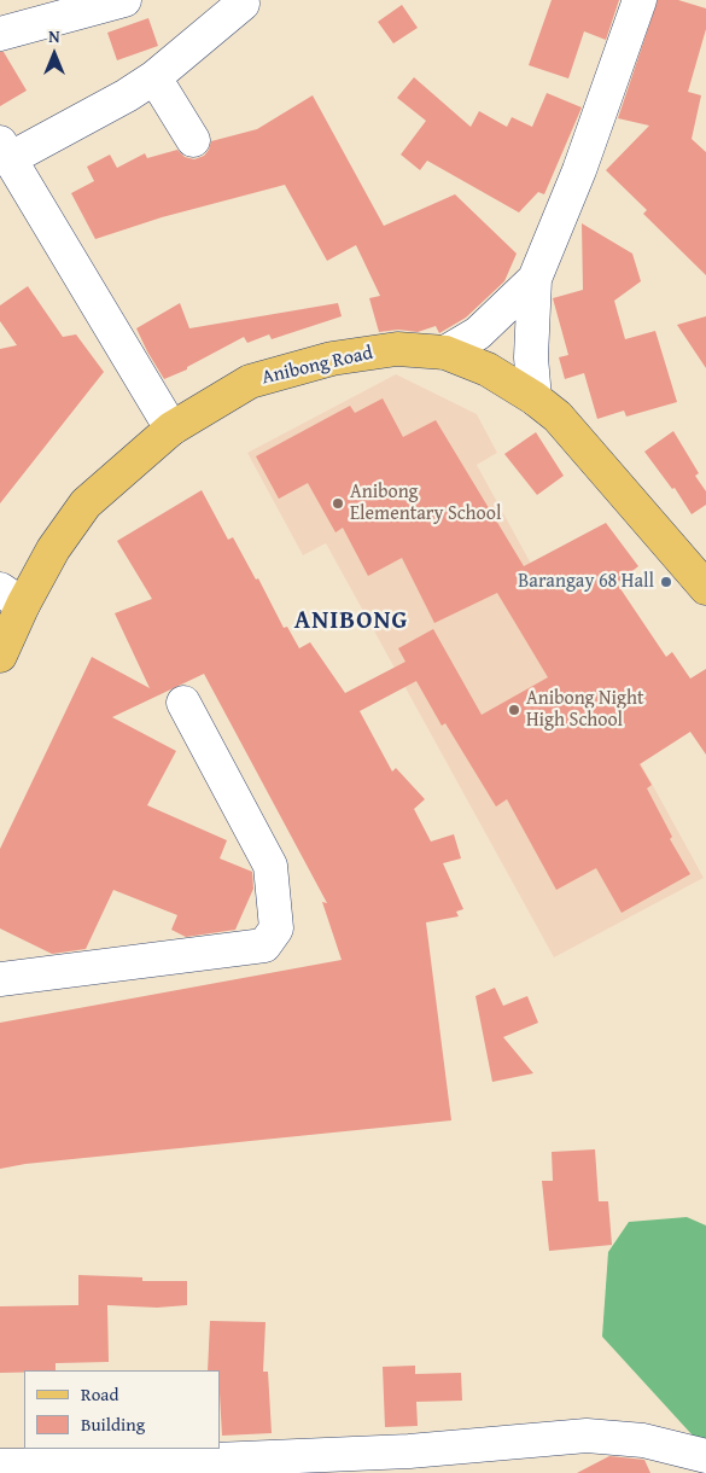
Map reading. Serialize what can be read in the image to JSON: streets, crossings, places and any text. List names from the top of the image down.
{
  "streets": {
    "main road": ["Anibong Road"]
  },
  "districts": ["ANIBONG"],
  "places": ["Anibong Elementary School", "Barangay 68 Hall", "Anibong Night High School"],
  "legend": ["Road", "Building"],
  "north": "top"
}
